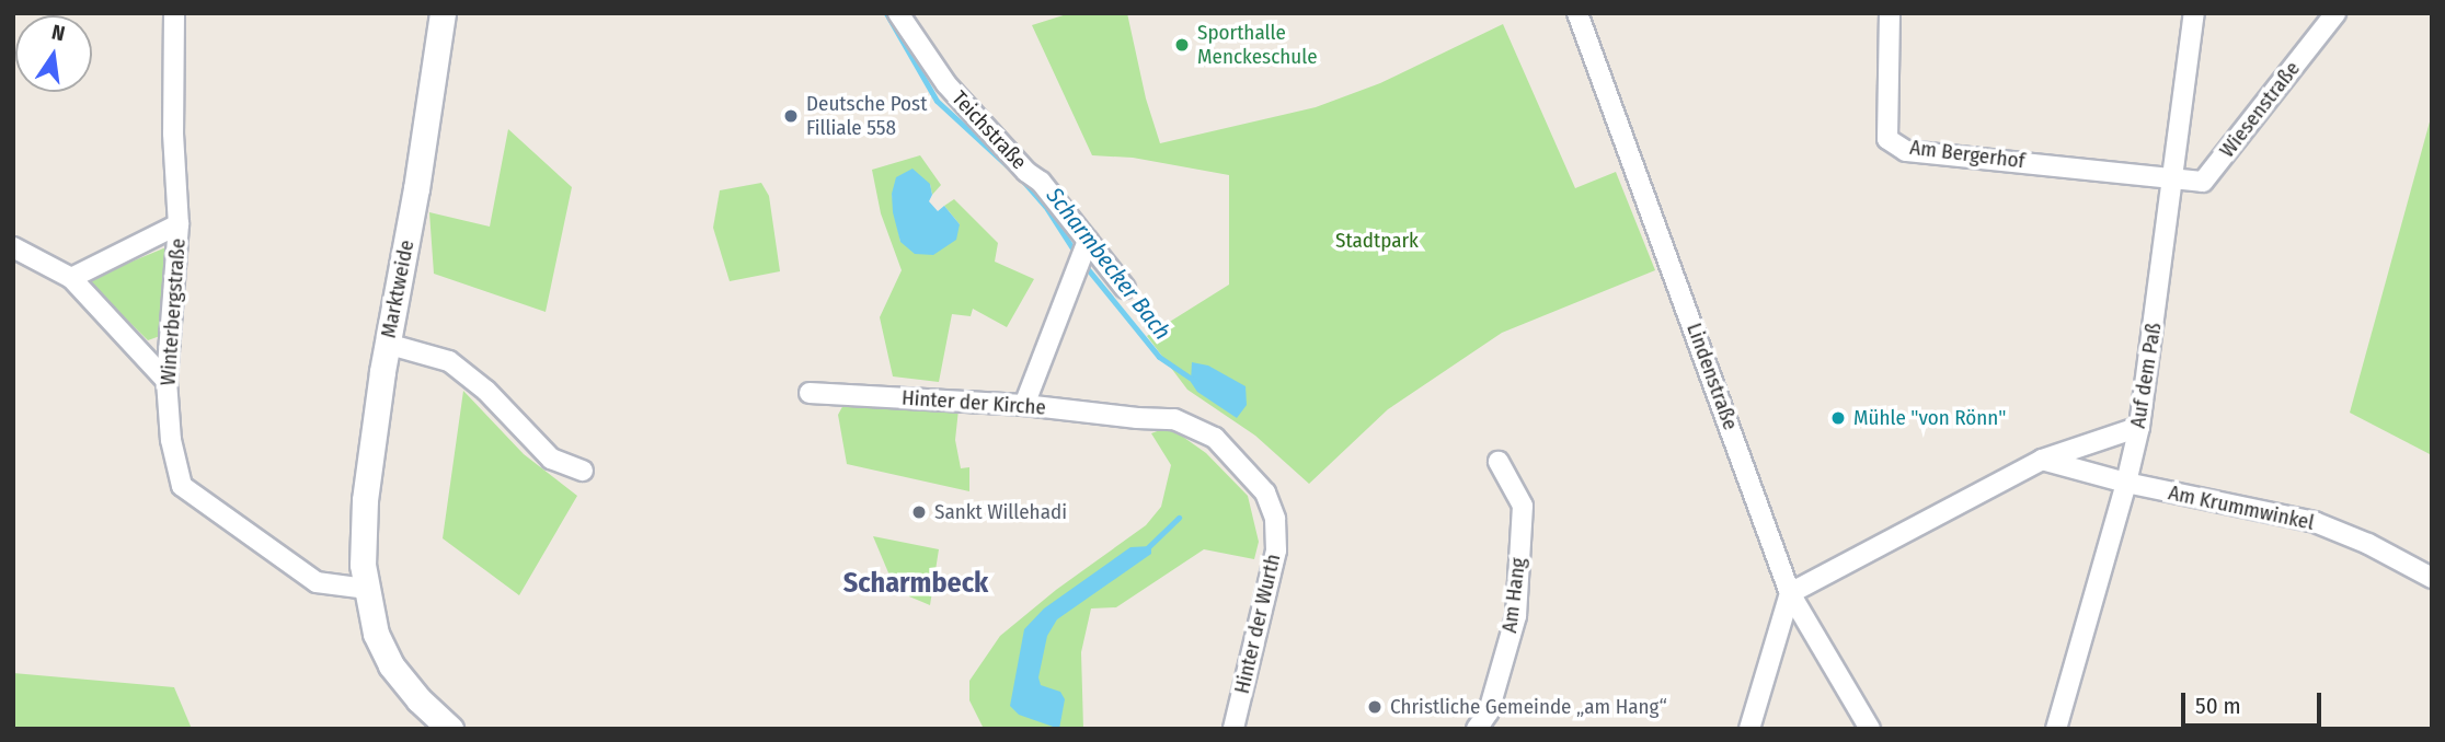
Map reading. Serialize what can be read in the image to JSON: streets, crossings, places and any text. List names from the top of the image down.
{
  "streets": {
    "street": [
      "Wiesenstraße",
      "Teichstraße",
      "Am Bergerhof",
      "Marktweide",
      "Winterbergstraße",
      "Auf dem Paß",
      "Lindenstraße",
      "Hinter der Kirche",
      "Am Krummwinkel",
      "Am Hang",
      "Hinter der Wurth"
    ]
  },
  "crossings": [
    ["Wiesenstraße", "Am Bergerhof"],
    ["Wiesenstraße", "Auf dem Paß"],
    ["Am Bergerhof", "Auf dem Paß"],
    ["Marktweide", "Winterbergstraße"],
    ["Auf dem Paß", "Am Krummwinkel"],
    ["Hinter der Kirche", "Hinter der Wurth"]
  ],
  "districts": ["Scharmbeck"],
  "water": ["Scharmbecker Bach"],
  "parks": ["Stadtpark"],
  "places": [
    "Sporthalle Menckeschule",
    "Deutsche Post Filliale 558",
    "Mühle \"von Rönn\"",
    "Sankt Willehadi",
    "Christliche Gemeinde „am Hang“"
  ],
  "scale_bar": "50 m",
  "north": "top"
}
